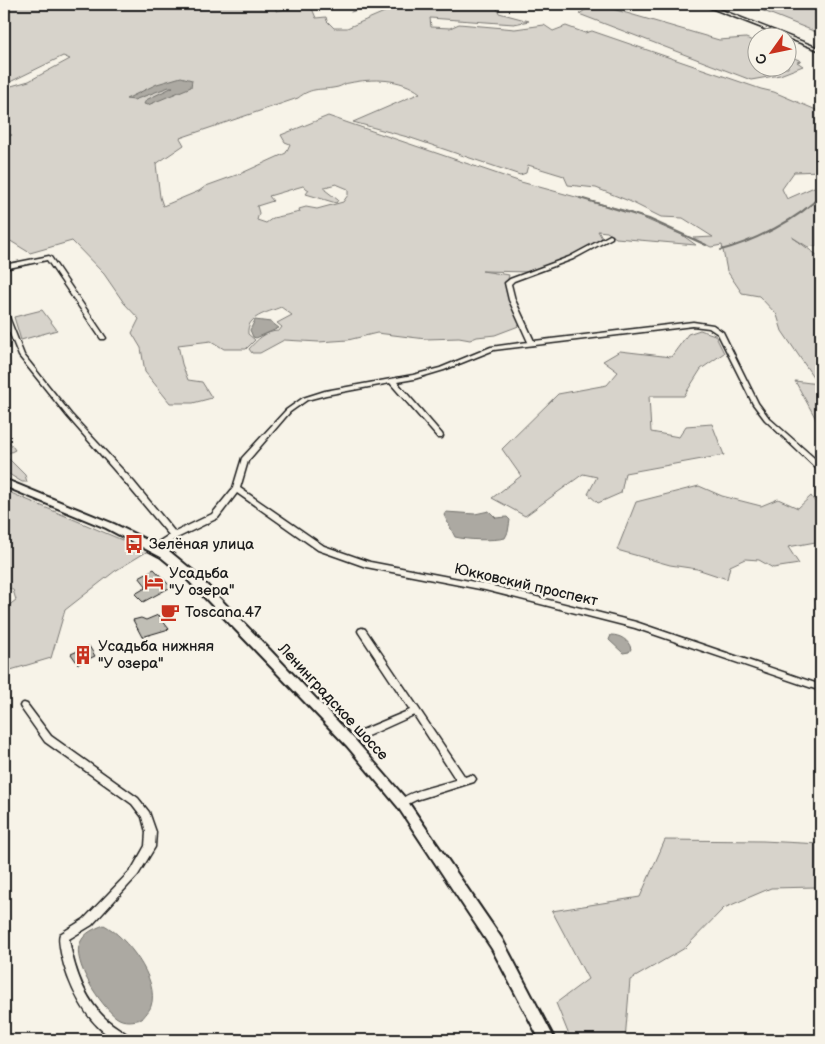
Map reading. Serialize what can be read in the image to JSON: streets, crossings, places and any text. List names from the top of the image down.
{
  "streets": {
    "main road": ["Ленинградское шоссе"],
    "street": ["Юкковский проспект"]
  },
  "places": {
    "bus stop": ["Зелёная улица"],
    "hotel": ["Усадьба \"У озера\""],
    "cafe": ["Toscana.47"],
    "building": ["Усадьба нижняя \"У озера\""]
  },
  "north": "bottom left"
}
